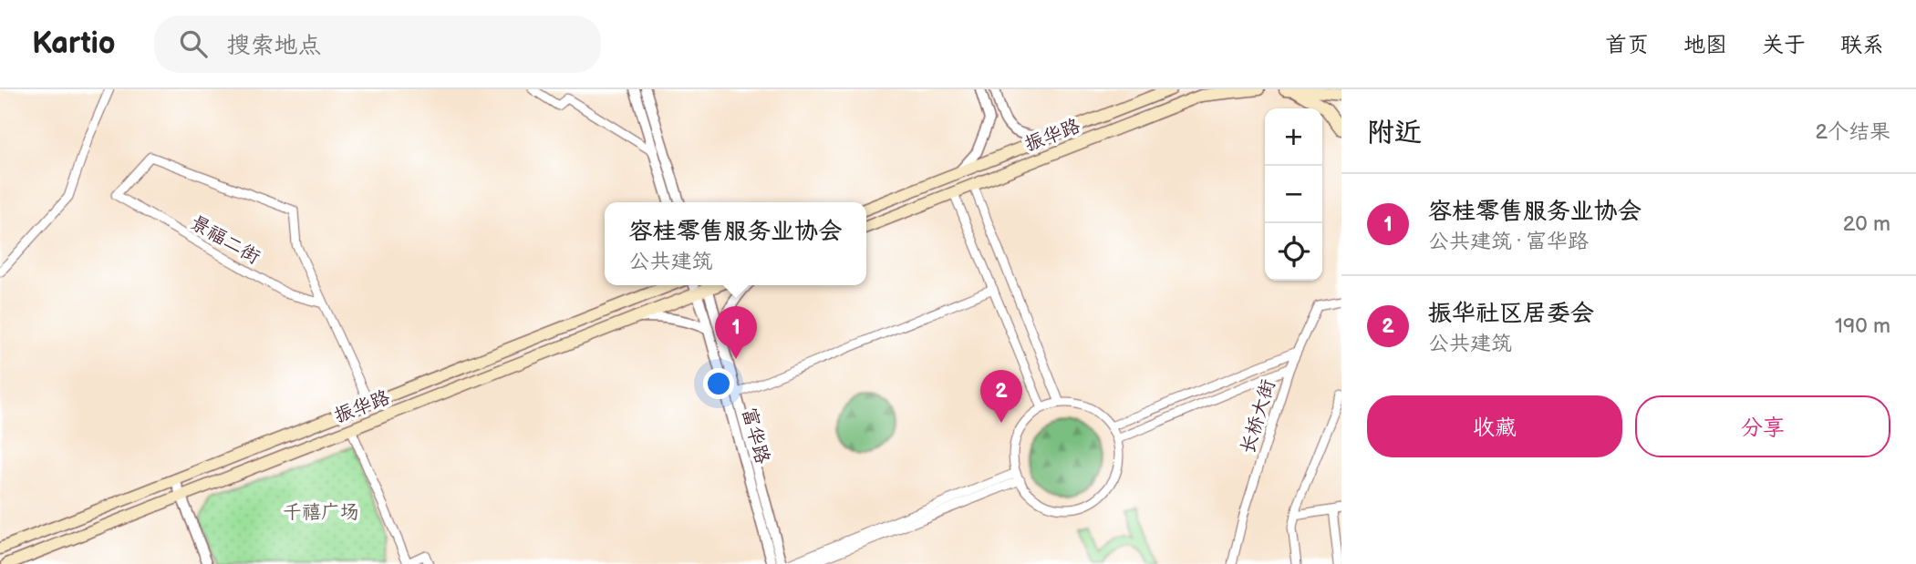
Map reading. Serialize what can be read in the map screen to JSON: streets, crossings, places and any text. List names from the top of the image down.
{
  "streets": {
    "main road": ["振华路"],
    "street": ["景福二街", "长桥大街", "富华路"]
  },
  "crossings": [
    ["振华路", "富华路"]
  ],
  "parks": ["千禧广场"],
  "page": {
    "header": "Kartio",
    "search": "搜索地点",
    "nav": [
      "首页",
      "地图",
      "关于",
      "联系"
    ],
    "heading": ["附近", "2个结果"],
    "map_buttons": ["+", "−"],
    "list": [
      {
        "mark": "1",
        "name": "容桂零售服务业协会",
        "note": "公共建筑 · 富华路",
        "value": "20 m"
      },
      {
        "mark": "2",
        "name": "振华社区居委会",
        "note": "公共建筑",
        "value": "190 m"
      }
    ],
    "popup": ["容桂零售服务业协会", "公共建筑"],
    "pins": ["1", "2"],
    "buttons": ["收藏", "分享"]
  }
}
